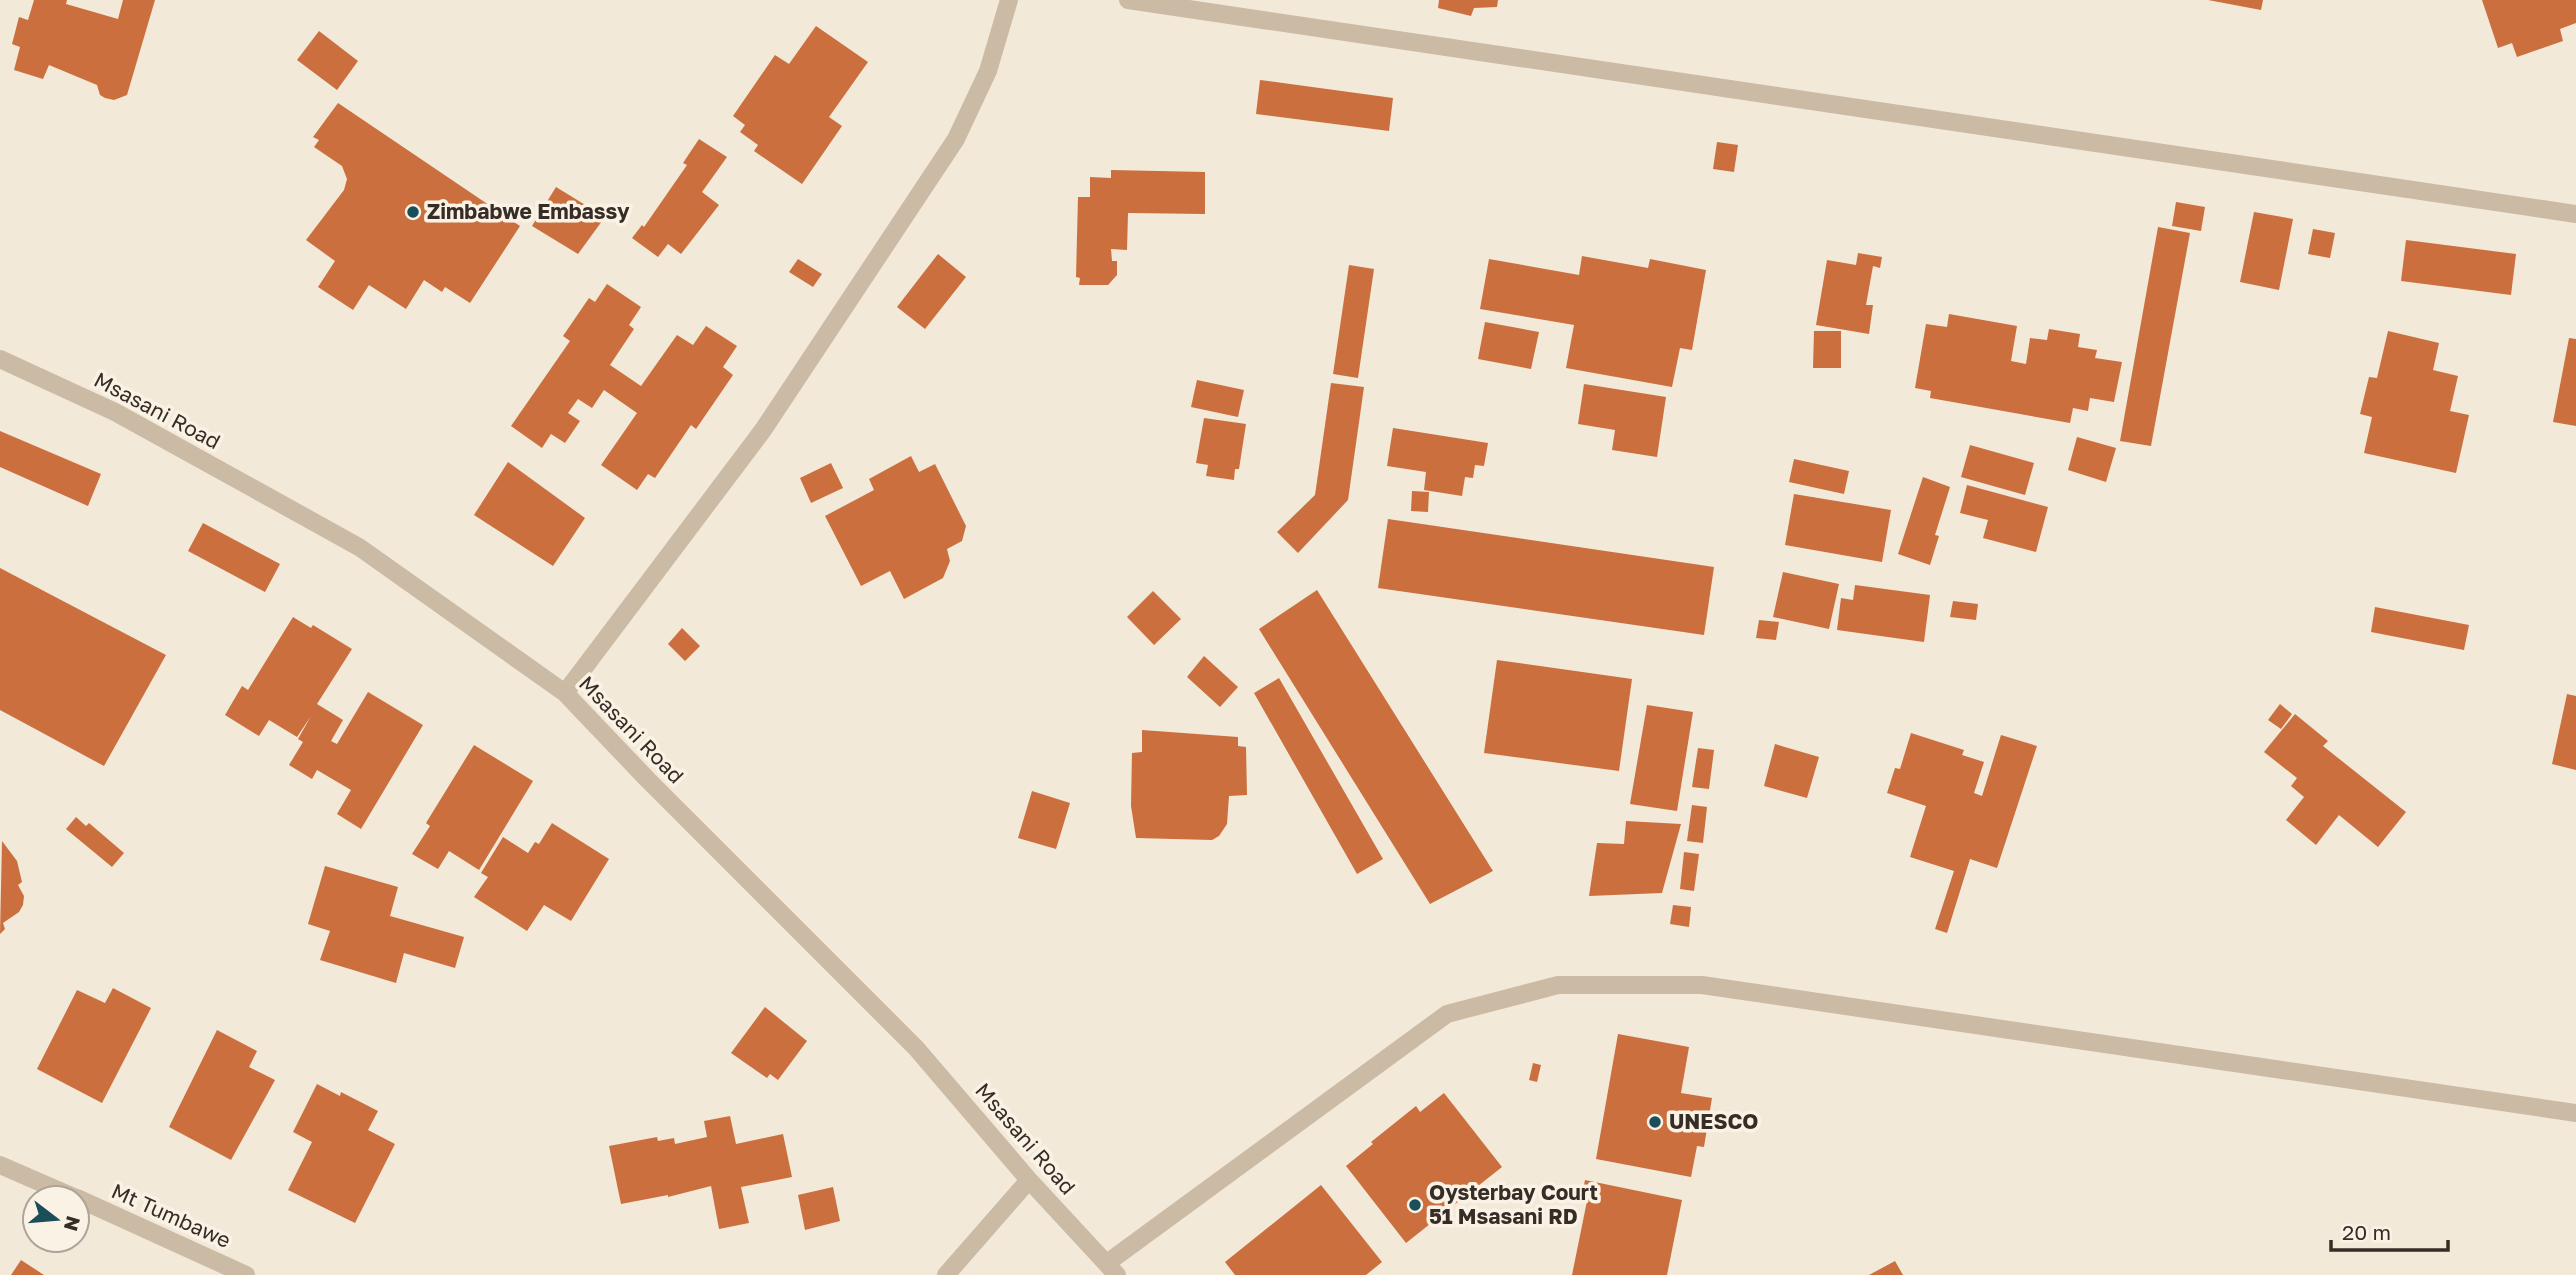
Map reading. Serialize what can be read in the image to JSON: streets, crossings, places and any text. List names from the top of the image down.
{
  "streets": {
    "street": ["Msasani Road", "Mt Tumbawe"]
  },
  "places": ["Zimbabwe Embassy", "UNESCO", "Oysterbay Court 51 Msasani RD"],
  "scale_bar": "20 m",
  "north": "right"
}
